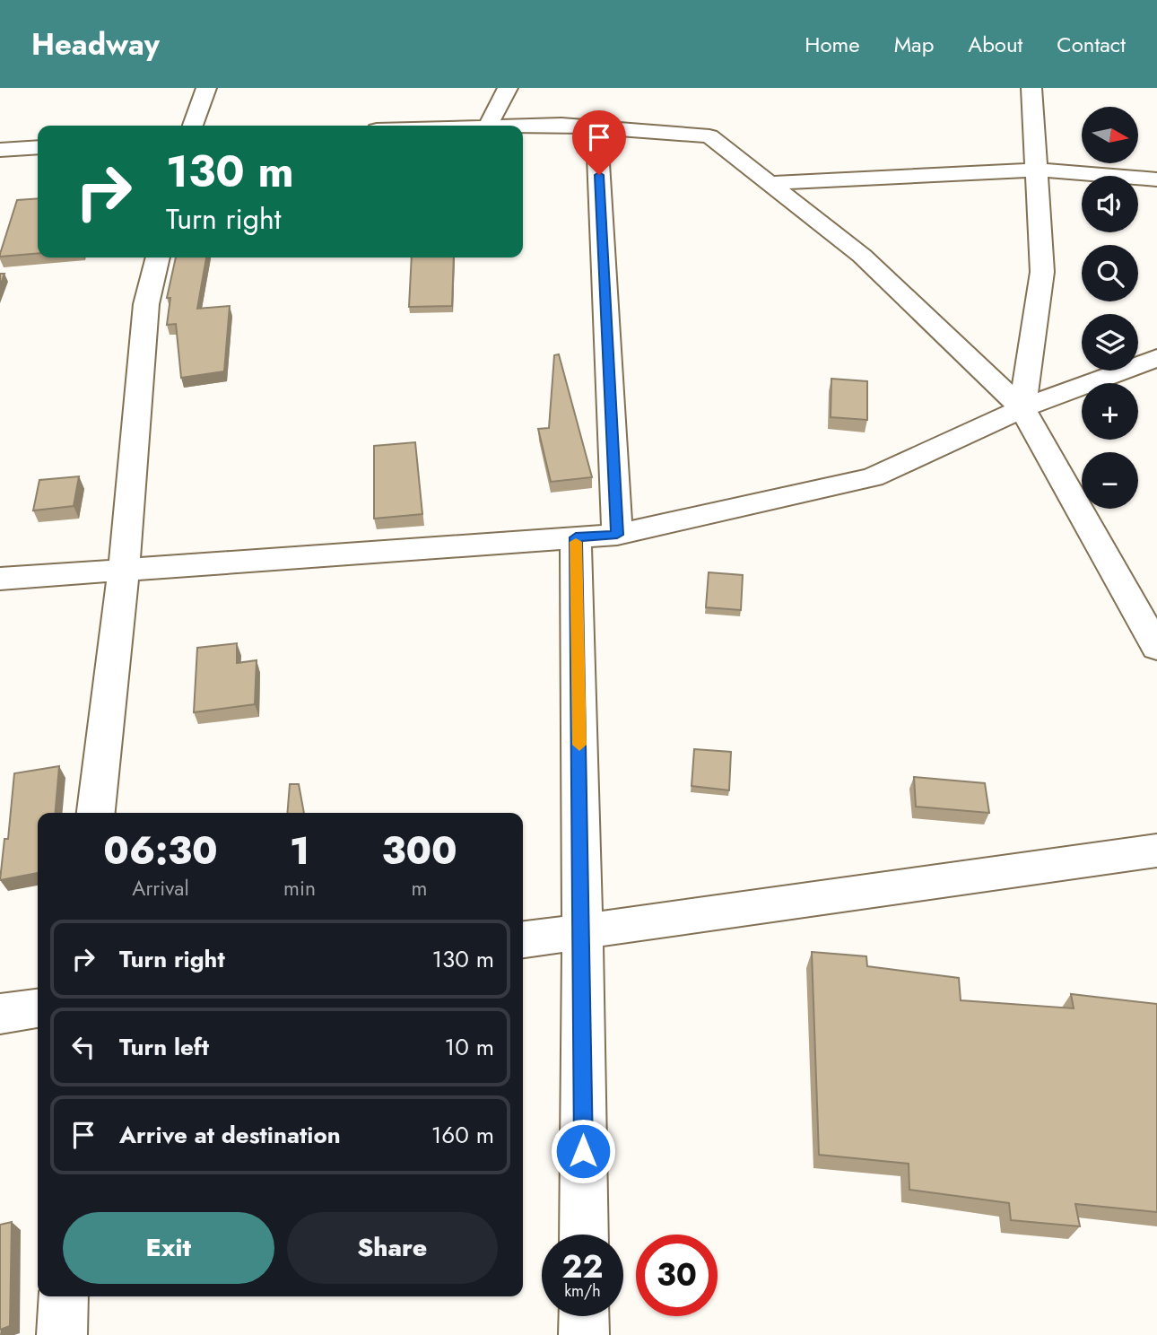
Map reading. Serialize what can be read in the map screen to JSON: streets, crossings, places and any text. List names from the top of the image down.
{
  "north": "right",
  "page": {
    "header": "Headway",
    "nav": [
      "Home",
      "Map",
      "About",
      "Contact"
    ],
    "map_buttons": ["+", "−"],
    "turn": ["130 m", "Turn right"],
    "eta": [
      "06:30",
      "Arrival",
      "1",
      "min",
      "300",
      "m"
    ],
    "list": [
      {
        "name": "Turn right",
        "value": "130 m"
      },
      {
        "name": "Turn left",
        "value": "10 m"
      },
      {
        "name": "Arrive at destination",
        "value": "160 m"
      }
    ],
    "buttons": ["Exit", "Share"],
    "speed": "22 km/h",
    "limit": "30"
  }
}
